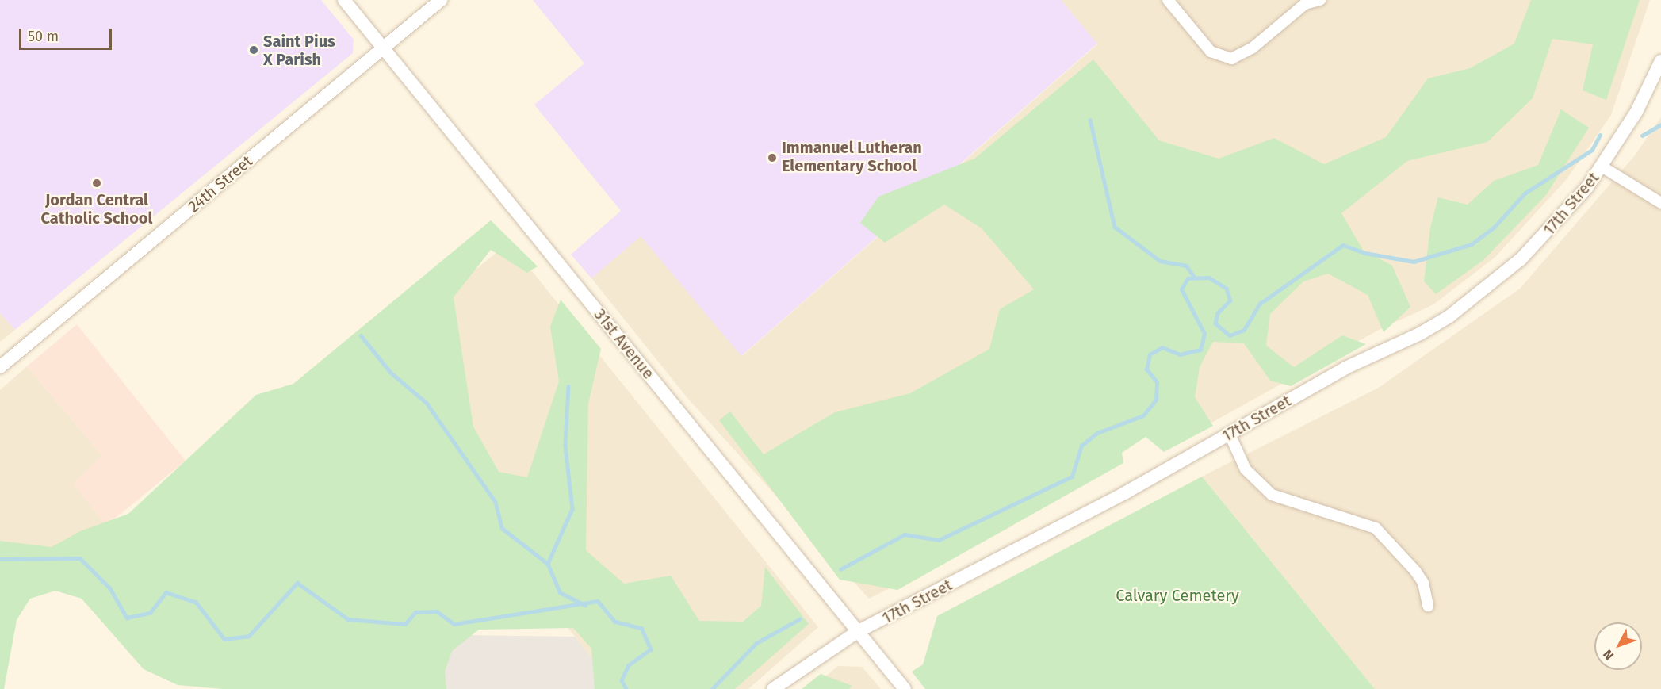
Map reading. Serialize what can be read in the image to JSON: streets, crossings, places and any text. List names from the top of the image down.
{
  "streets": {
    "street": ["24th Street", "17th Street", "31st Avenue"]
  },
  "crossings": [
    ["24th Street", "31st Avenue"],
    ["17th Street", "31st Avenue"]
  ],
  "parks": ["Calvary Cemetery"],
  "places": ["Saint Pius X Parish", "Immanuel Lutheran Elementary School", "Jordan Central Catholic School"],
  "scale_bar": "50 m",
  "north": "bottom left"
}
